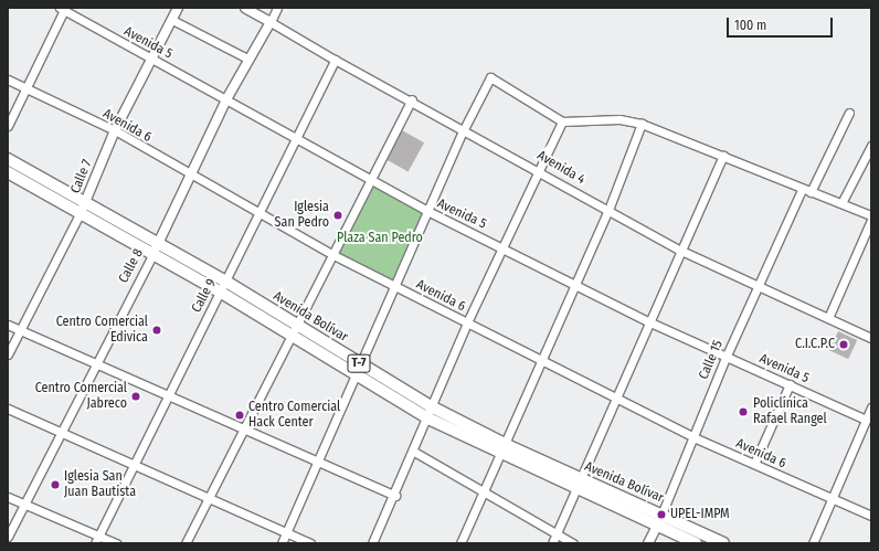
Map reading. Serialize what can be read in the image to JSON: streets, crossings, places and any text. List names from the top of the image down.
{
  "streets": {
    "highway": ["Avenida Bolívar", "T-7"],
    "main road": [
      "Avenida 4",
      "Calle 7",
      "Calle 8",
      "Calle 15"
    ],
    "street": ["Avenida 5", "Avenida 6", "Calle 9"]
  },
  "crossings": [
    ["Avenida 5", "Calle 7"],
    ["Avenida 5", "Calle 8"],
    ["Avenida 5", "Calle 9"],
    ["Avenida 5", "Calle 15"],
    ["Avenida 6", "Calle 7"],
    ["Avenida 6", "Calle 8"],
    ["Avenida 6", "Calle 9"],
    ["Avenida 6", "Calle 15"],
    ["Avenida 4", "Calle 8"],
    ["Avenida 4", "Calle 9"],
    ["Avenida 4", "Calle 15"],
    ["Calle 7", "Avenida Bolívar"],
    ["Calle 8", "Avenida Bolívar"],
    ["Calle 9", "Avenida Bolívar"],
    ["Avenida Bolívar", "Calle 15"]
  ],
  "parks": ["Plaza San Pedro"],
  "places": [
    "Iglesia San Pedro",
    "Centro Comercial Edivica",
    "C.I.C.P.C",
    "Centro Comercial Jabreco",
    "Policlínica Rafael Rangel",
    "Centro Comercial Hack Center",
    "Iglesia San Juan Bautista",
    "UPEL-IMPM"
  ],
  "scale_bar": "100 m"
}
